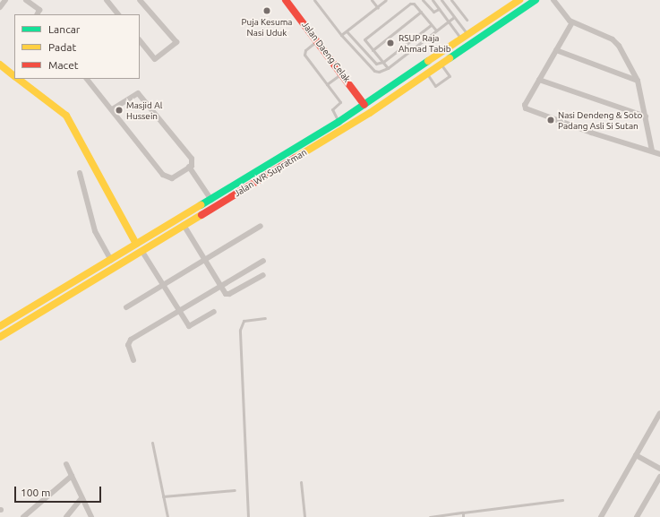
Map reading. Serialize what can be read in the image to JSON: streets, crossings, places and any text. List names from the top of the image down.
{
  "streets": {
    "main road": ["Jalan Daeng Celak", "Jalan WR Supratman"]
  },
  "crossings": [
    ["Jalan Daeng Celak", "Jalan WR Supratman"]
  ],
  "places": [
    "Puja Kesuma Nasi Uduk",
    "RSUP Raja Ahmad Tabib",
    "Masjid Al Hussein",
    "Nasi Dendeng & Soto Padang Asli Si Sutan"
  ],
  "legend": ["Lancar", "Padat", "Macet"],
  "scale_bar": "100 m"
}
